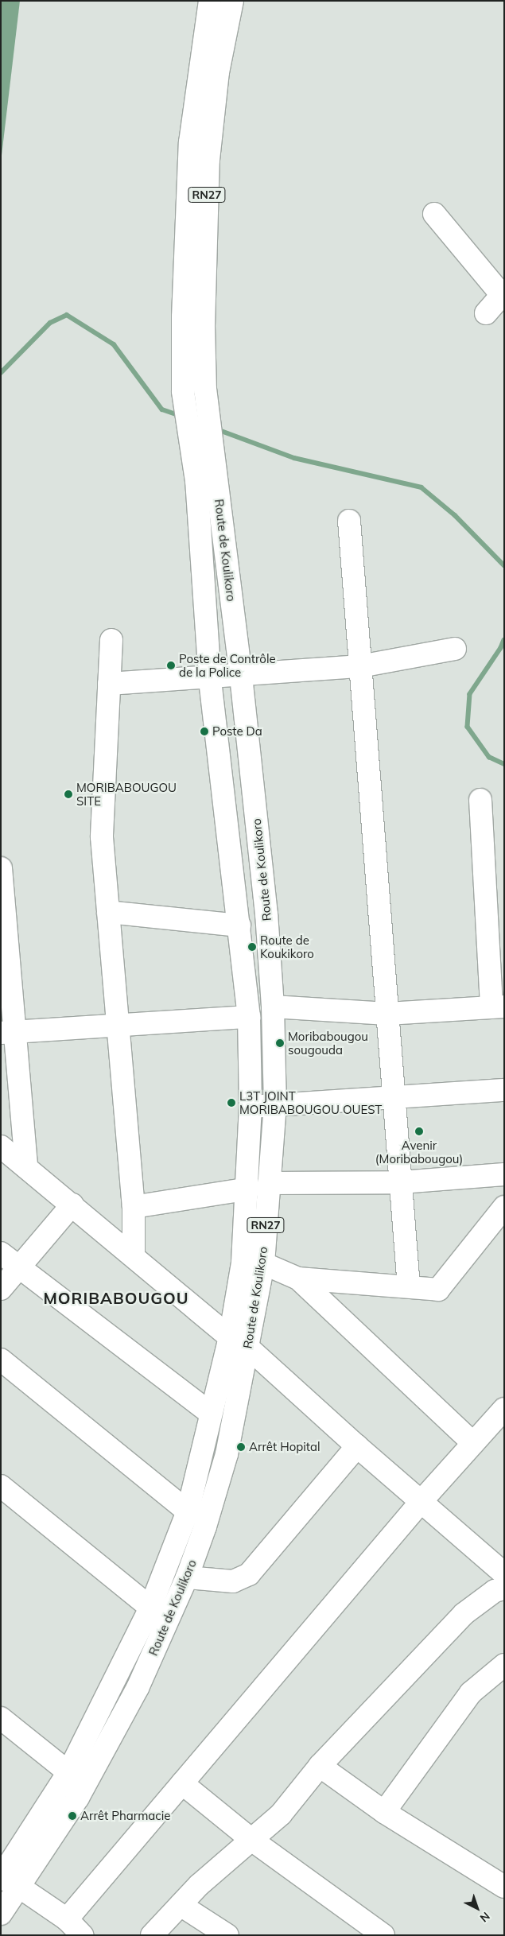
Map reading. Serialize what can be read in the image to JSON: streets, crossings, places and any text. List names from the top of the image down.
{
  "streets": {
    "street": ["RN27", "Route de Koulikoro"]
  },
  "districts": ["MORIBABOUGOU"],
  "places": [
    "Poste de Contrôle de la Police",
    "Poste Da",
    "MORIBABOUGOU SITE",
    "Route de Koukikoro",
    "Moribabougou sougouda",
    "L3T JOINT MORIBABOUGOU OUEST",
    "Avenir (Moribabougou)",
    "Arrêt Hopital",
    "Arrêt Pharmacie"
  ],
  "north": "bottom right"
}
